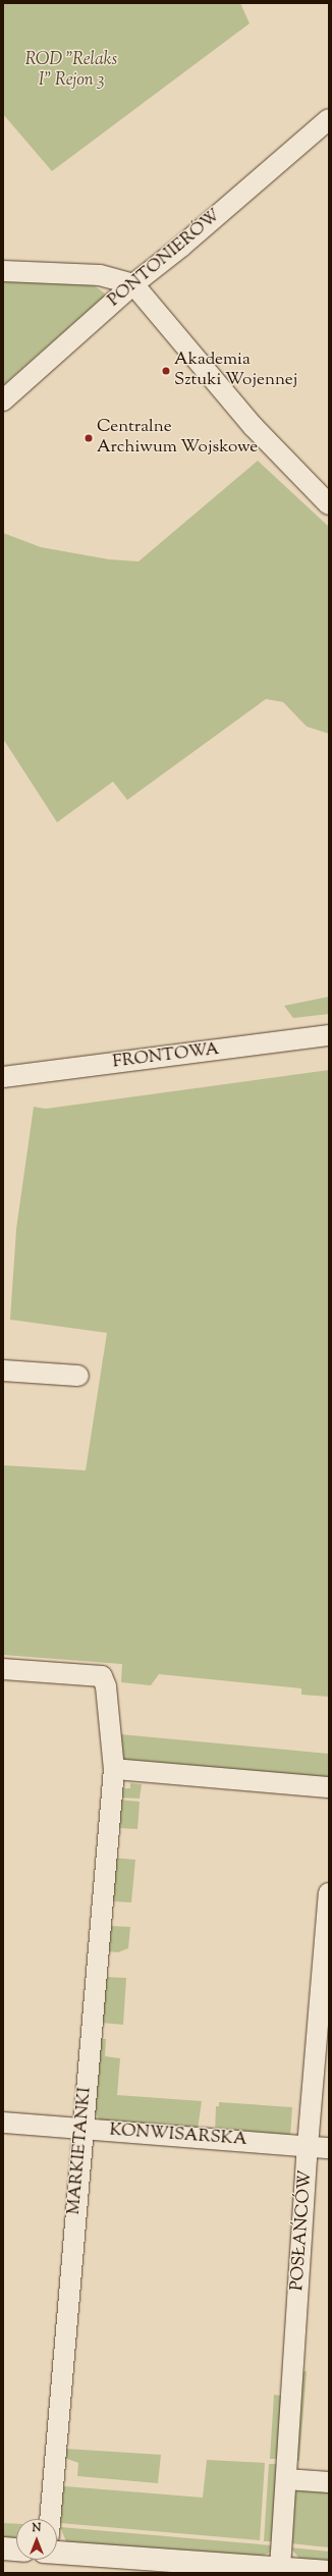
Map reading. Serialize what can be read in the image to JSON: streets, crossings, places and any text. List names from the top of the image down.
{
  "streets": {
    "street": [
      "PONTONIERÓW",
      "FRONTOWA",
      "KONWISARSKA",
      "MARKIETANKI",
      "POSŁAŃCÓW"
    ]
  },
  "crossings": [
    ["KONWISARSKA", "MARKIETANKI"],
    ["KONWISARSKA", "POSŁAŃCÓW"]
  ],
  "parks": ["ROD \"Relaks I\" Rejon 3"],
  "places": ["Akademia Sztuki Wojennej", "Centralne Archiwum Wojskowe"],
  "north": "top"
}
